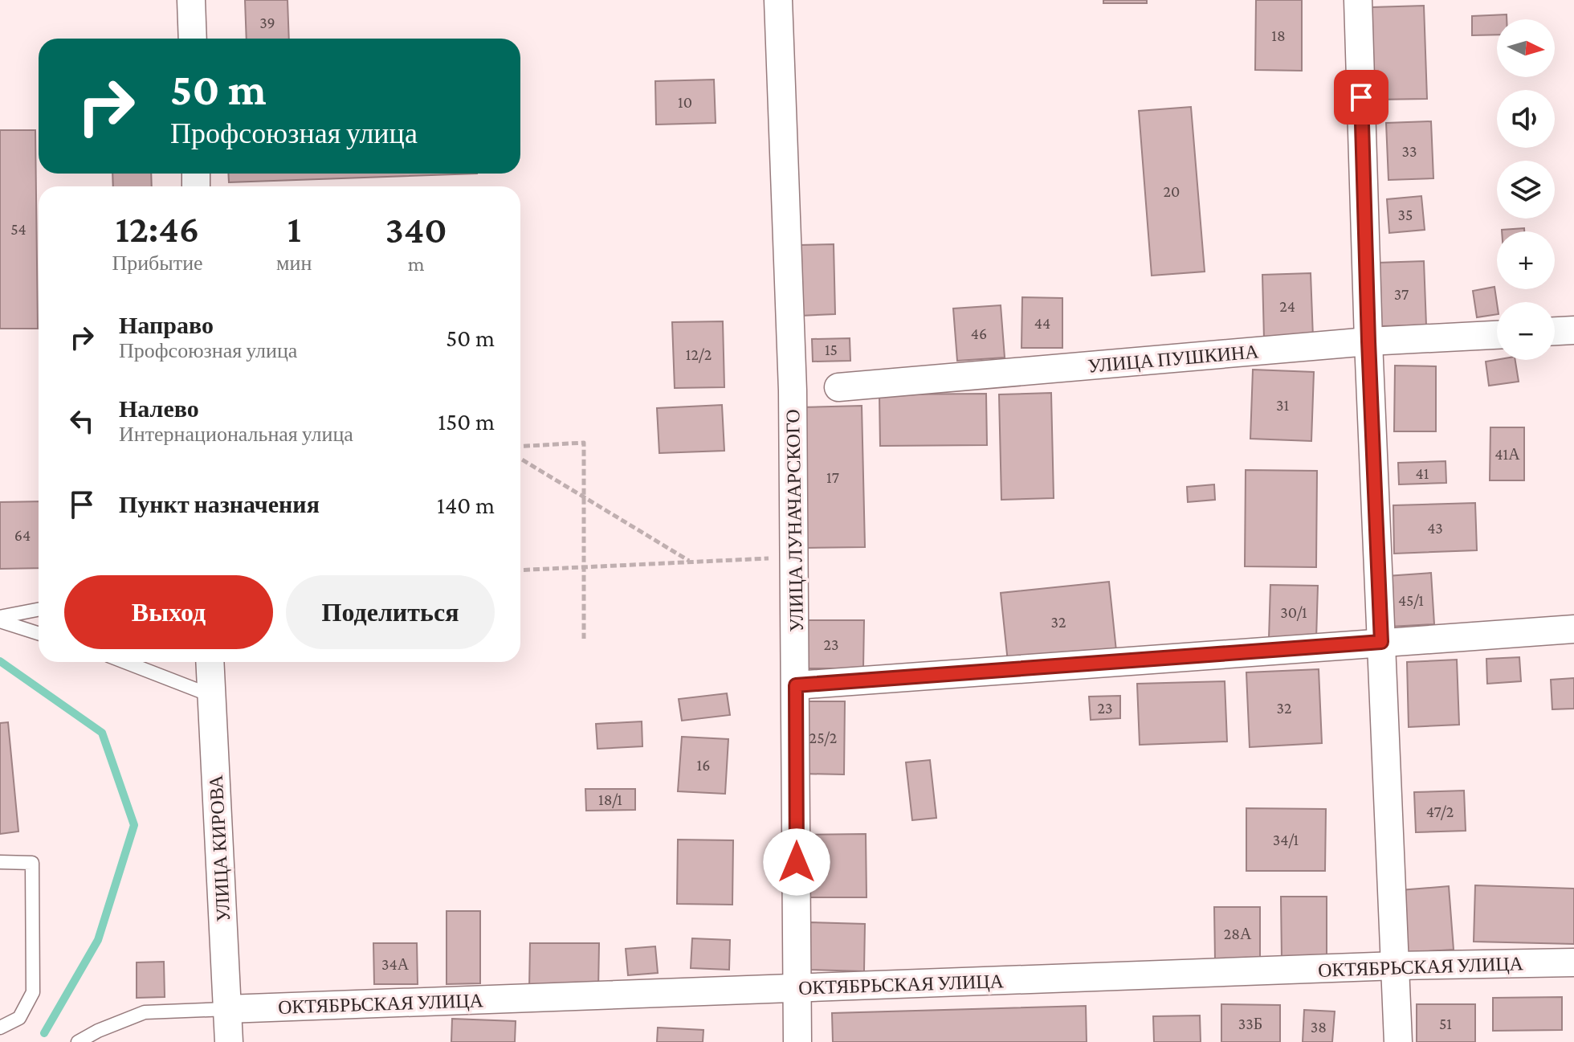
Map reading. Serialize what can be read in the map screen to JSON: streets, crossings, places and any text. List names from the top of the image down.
{
  "streets": {
    "street": [
      "УЛИЦА ПУШКИНА",
      "УЛИЦА ЛУНАЧАРСКОГО",
      "УЛИЦА КИРОВА",
      "ОКТЯБРЬСКАЯ УЛИЦА"
    ]
  },
  "crossings": [
    ["УЛИЦА ЛУНАЧАРСКОГО", "ОКТЯБРЬСКАЯ УЛИЦА"],
    ["УЛИЦА КИРОВА", "ОКТЯБРЬСКАЯ УЛИЦА"]
  ],
  "house_numbers": [
    "39",
    "18",
    "10",
    "33",
    "20",
    "35",
    "54",
    "37",
    "24",
    "44",
    "46",
    "15",
    "12/2",
    "31",
    "41А",
    "41",
    "17",
    "43",
    "64",
    "45/1",
    "30/1",
    "32",
    "23",
    "23",
    "32",
    "25/2",
    "16",
    "18/1",
    "47/2",
    "34/1",
    "28А",
    "34А",
    "33Б",
    "51",
    "38"
  ],
  "north": "right",
  "page": {
    "map_buttons": ["+", "−"],
    "turn": ["50 m", "Профсоюзная улица"],
    "eta": [
      "12:46",
      "Прибытие",
      "1",
      "мин",
      "340",
      "m"
    ],
    "list": [
      {
        "name": "Направо",
        "note": "Профсоюзная улица",
        "value": "50 m"
      },
      {
        "name": "Налево",
        "note": "Интернациональная улица",
        "value": "150 m"
      },
      {
        "name": "Пункт назначения",
        "value": "140 m"
      }
    ],
    "buttons": ["Выход", "Поделиться"]
  }
}
